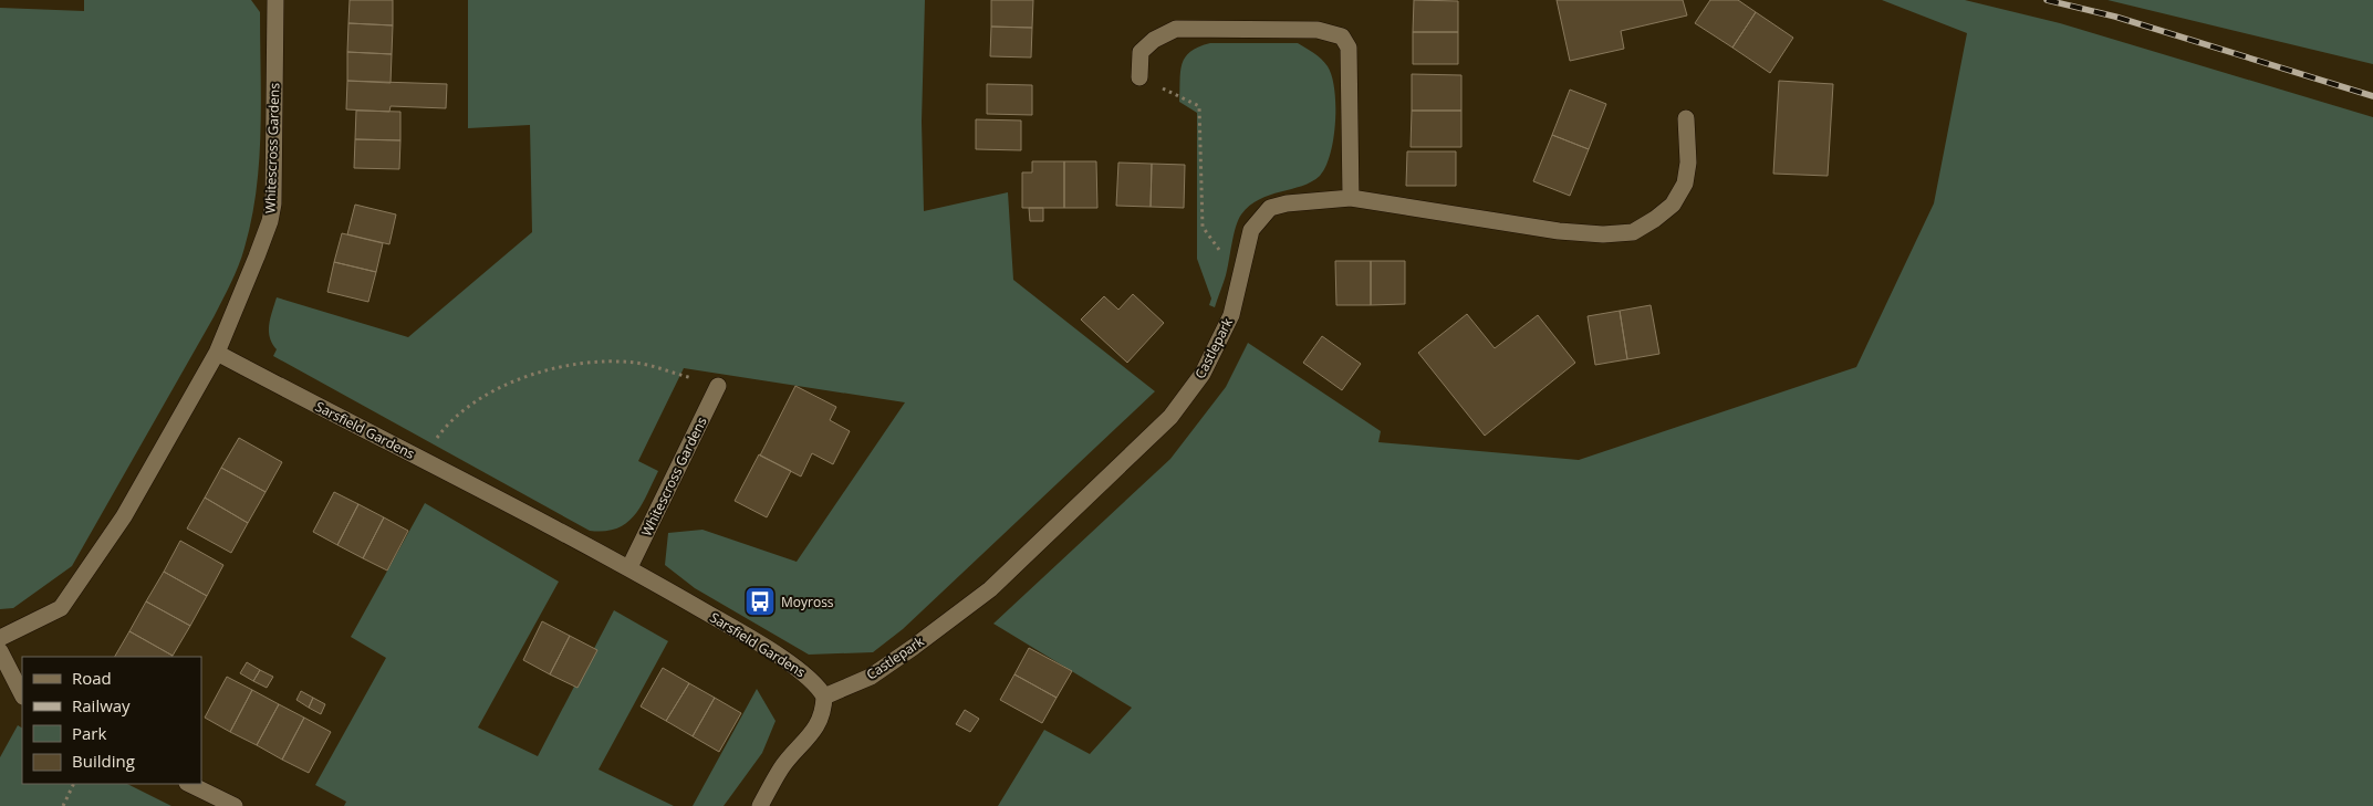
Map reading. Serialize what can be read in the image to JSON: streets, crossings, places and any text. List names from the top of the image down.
{
  "streets": {
    "street": ["Whitescross Gardens", "Castlepark", "Sarsfield Gardens"]
  },
  "crossings": [
    ["Whitescross Gardens", "Sarsfield Gardens"],
    ["Castlepark", "Sarsfield Gardens"]
  ],
  "places": {
    "bus stop": ["Moyross"]
  },
  "legend": [
    "Road",
    "Railway",
    "Park",
    "Building"
  ]
}
